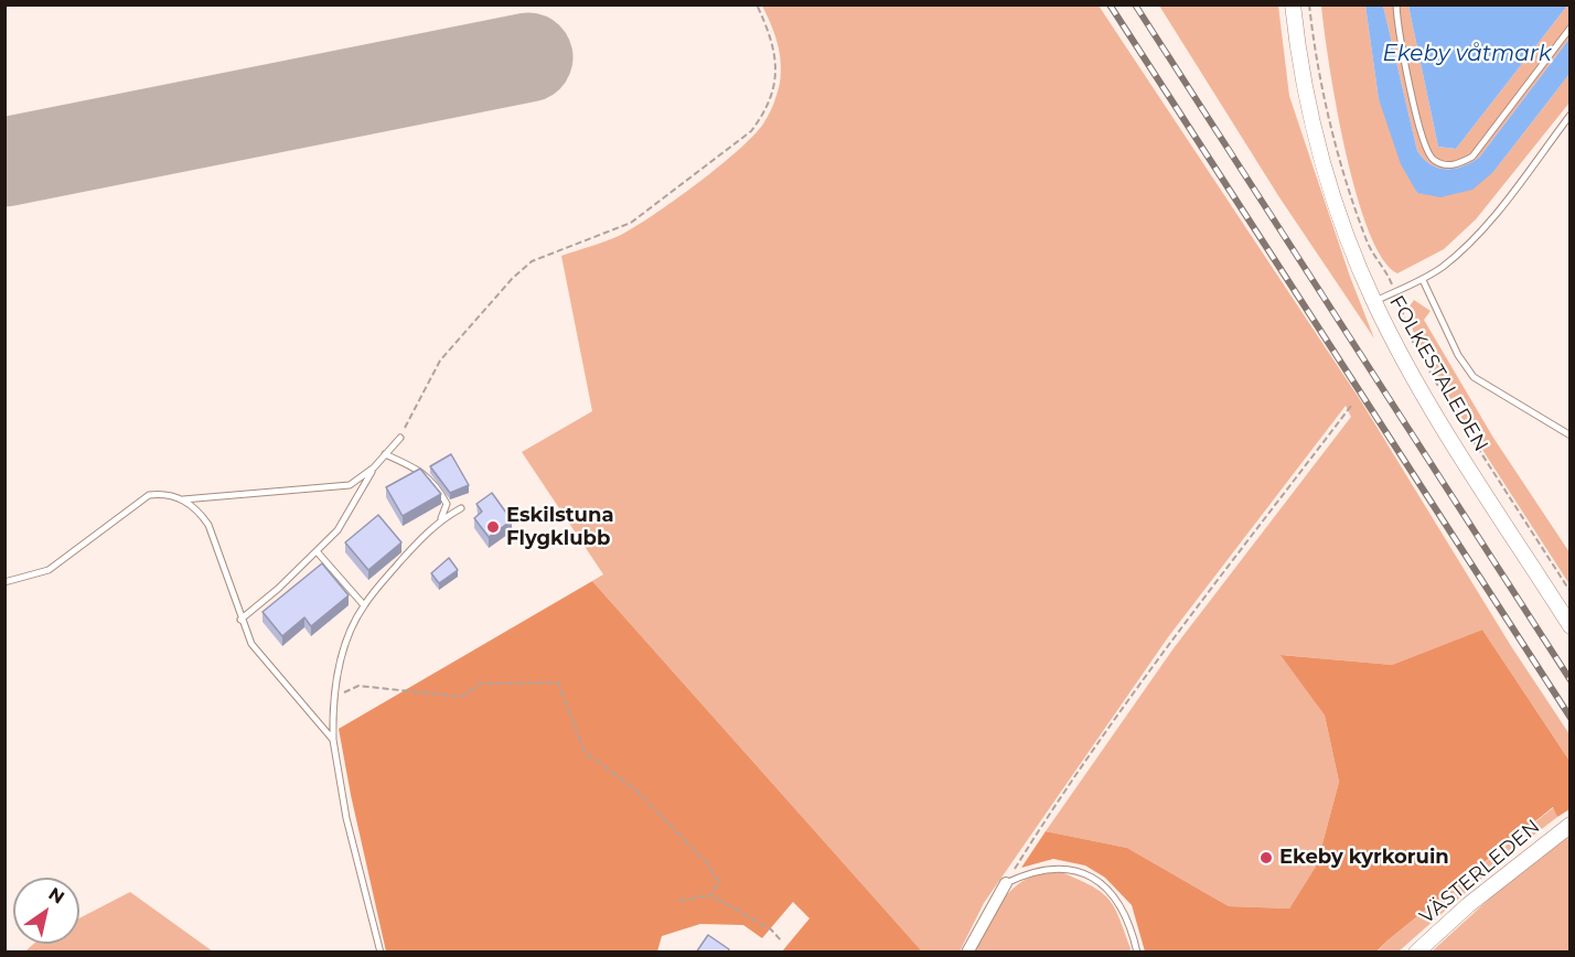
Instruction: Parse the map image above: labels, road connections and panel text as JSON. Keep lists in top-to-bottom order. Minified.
{"streets":{"main road":["FOLKESTALEDEN","VÄSTERLEDEN"]},"water":["Ekeby våtmark"],"places":["Eskilstuna Flygklubb","Ekeby kyrkoruin"],"north":"top right"}
